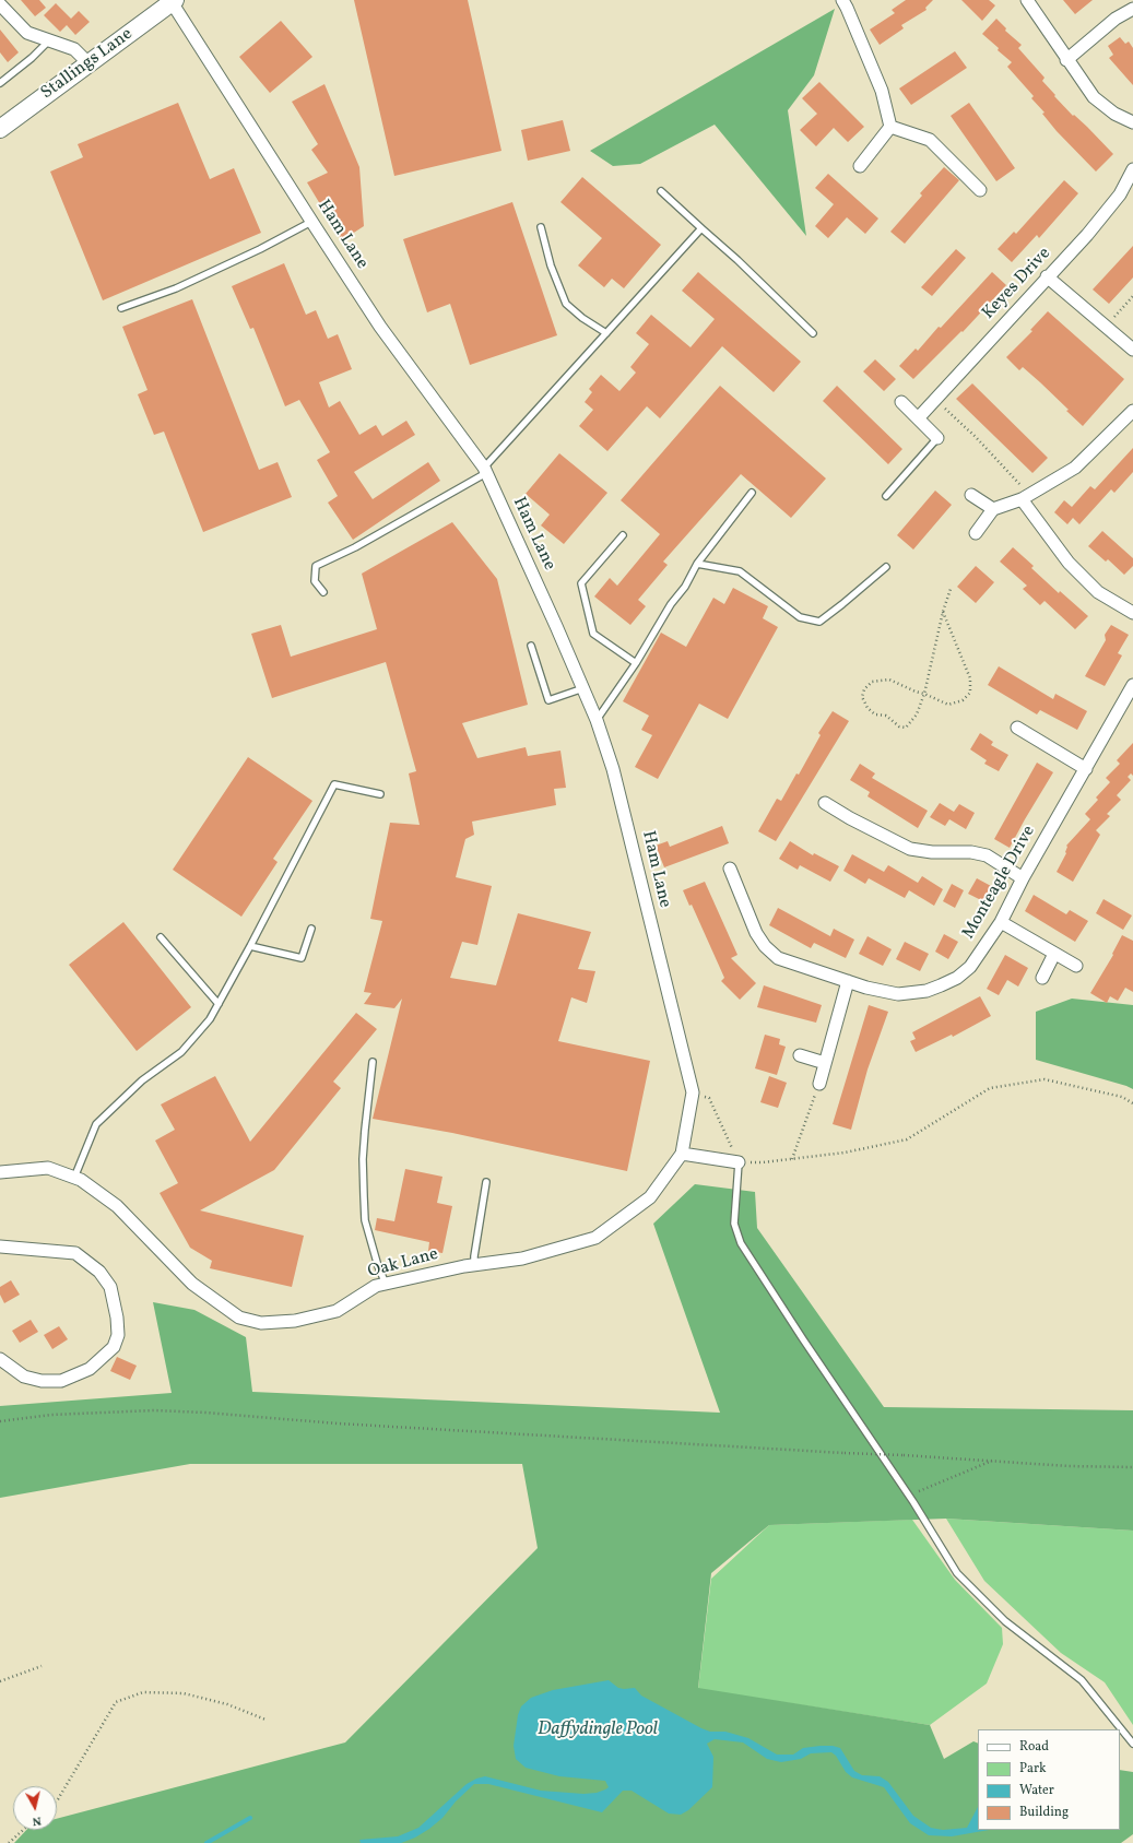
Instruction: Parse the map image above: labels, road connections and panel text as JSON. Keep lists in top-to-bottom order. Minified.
{"streets":{"main road":["Stallings Lane"],"street":["Ham Lane","Keyes Drive","Monteagle Drive","Oak Lane"]},"crossings":[["Stallings Lane","Ham Lane"],["Ham Lane","Oak Lane"]],"water":["Daffydingle Pool"],"legend":["Road","Park","Water","Building"],"north":"bottom"}
